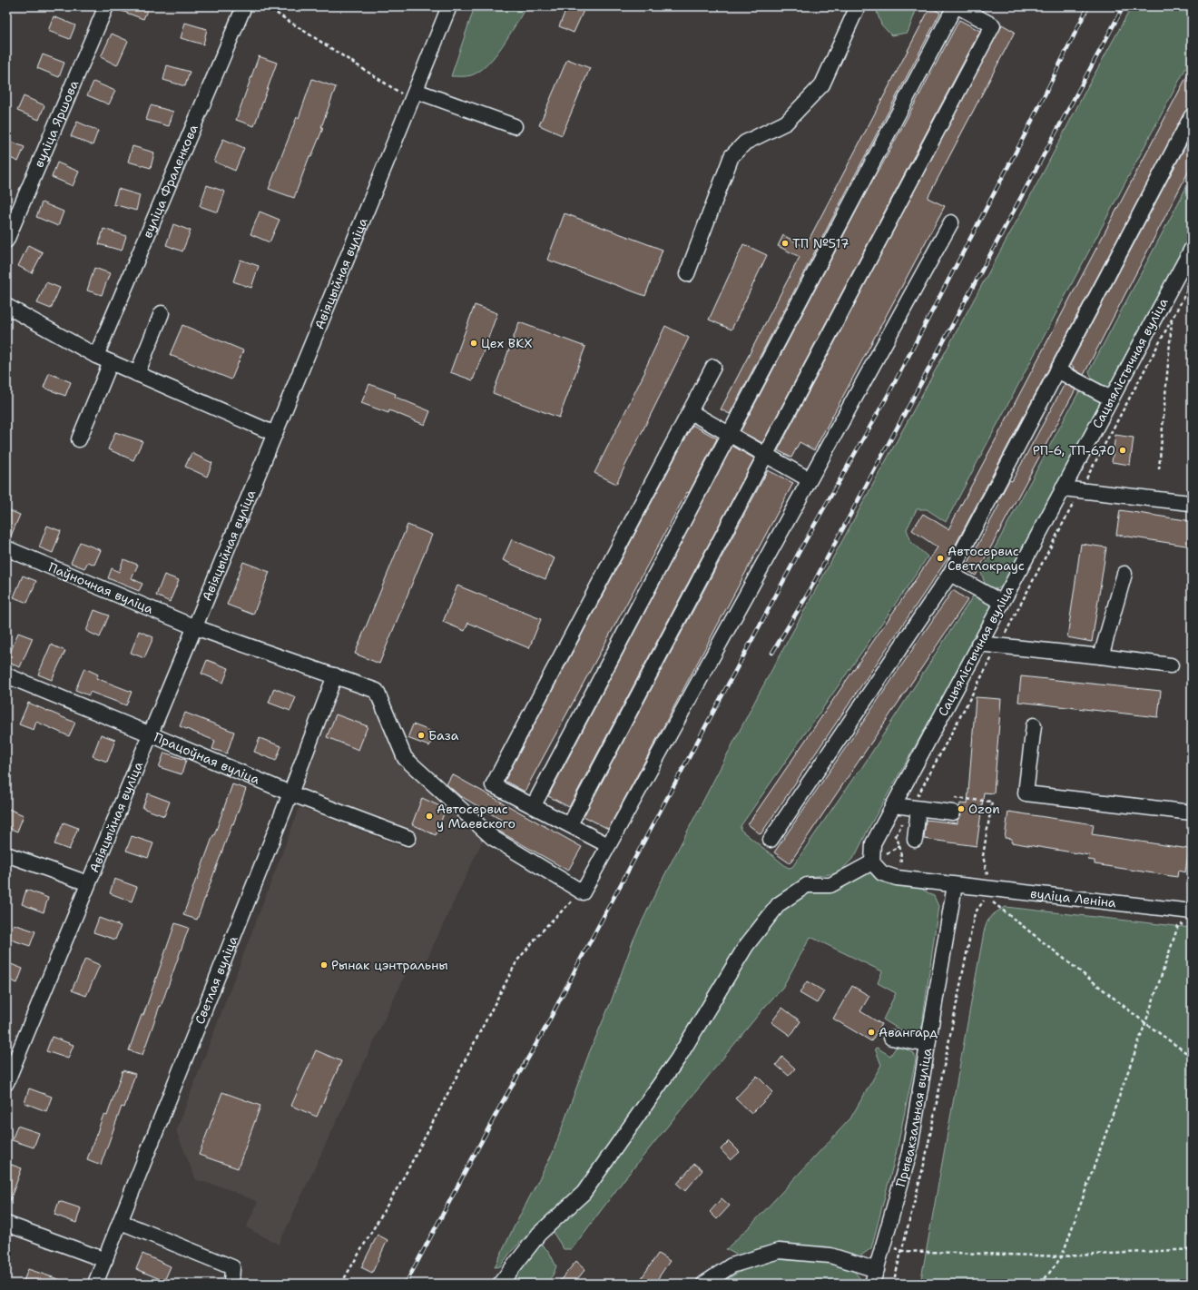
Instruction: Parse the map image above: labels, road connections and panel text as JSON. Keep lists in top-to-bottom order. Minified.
{"streets":{"street":["вуліца Яршова","вуліца Фраленкова","Авіяцыйная вуліца","Сацыялістычная вуліца","Паўночная вуліца","Працоўная вуліца","вуліца Леніна","Светлая вуліца","Прывакзальная вуліца"]},"crossings":[["Авіяцыйная вуліца","Паўночная вуліца"],["Авіяцыйная вуліца","Працоўная вуліца"],["Паўночная вуліца","Светлая вуліца"],["Працоўная вуліца","Светлая вуліца"],["вуліца Леніна","Прывакзальная вуліца"]],"places":["ТП №517","Цех ВКХ","РП-6, ТП-670","Автосервис Светлокраус","База","Ozon","Автосервис у Маевского","Рынак цэнтральны","Авангард"]}
